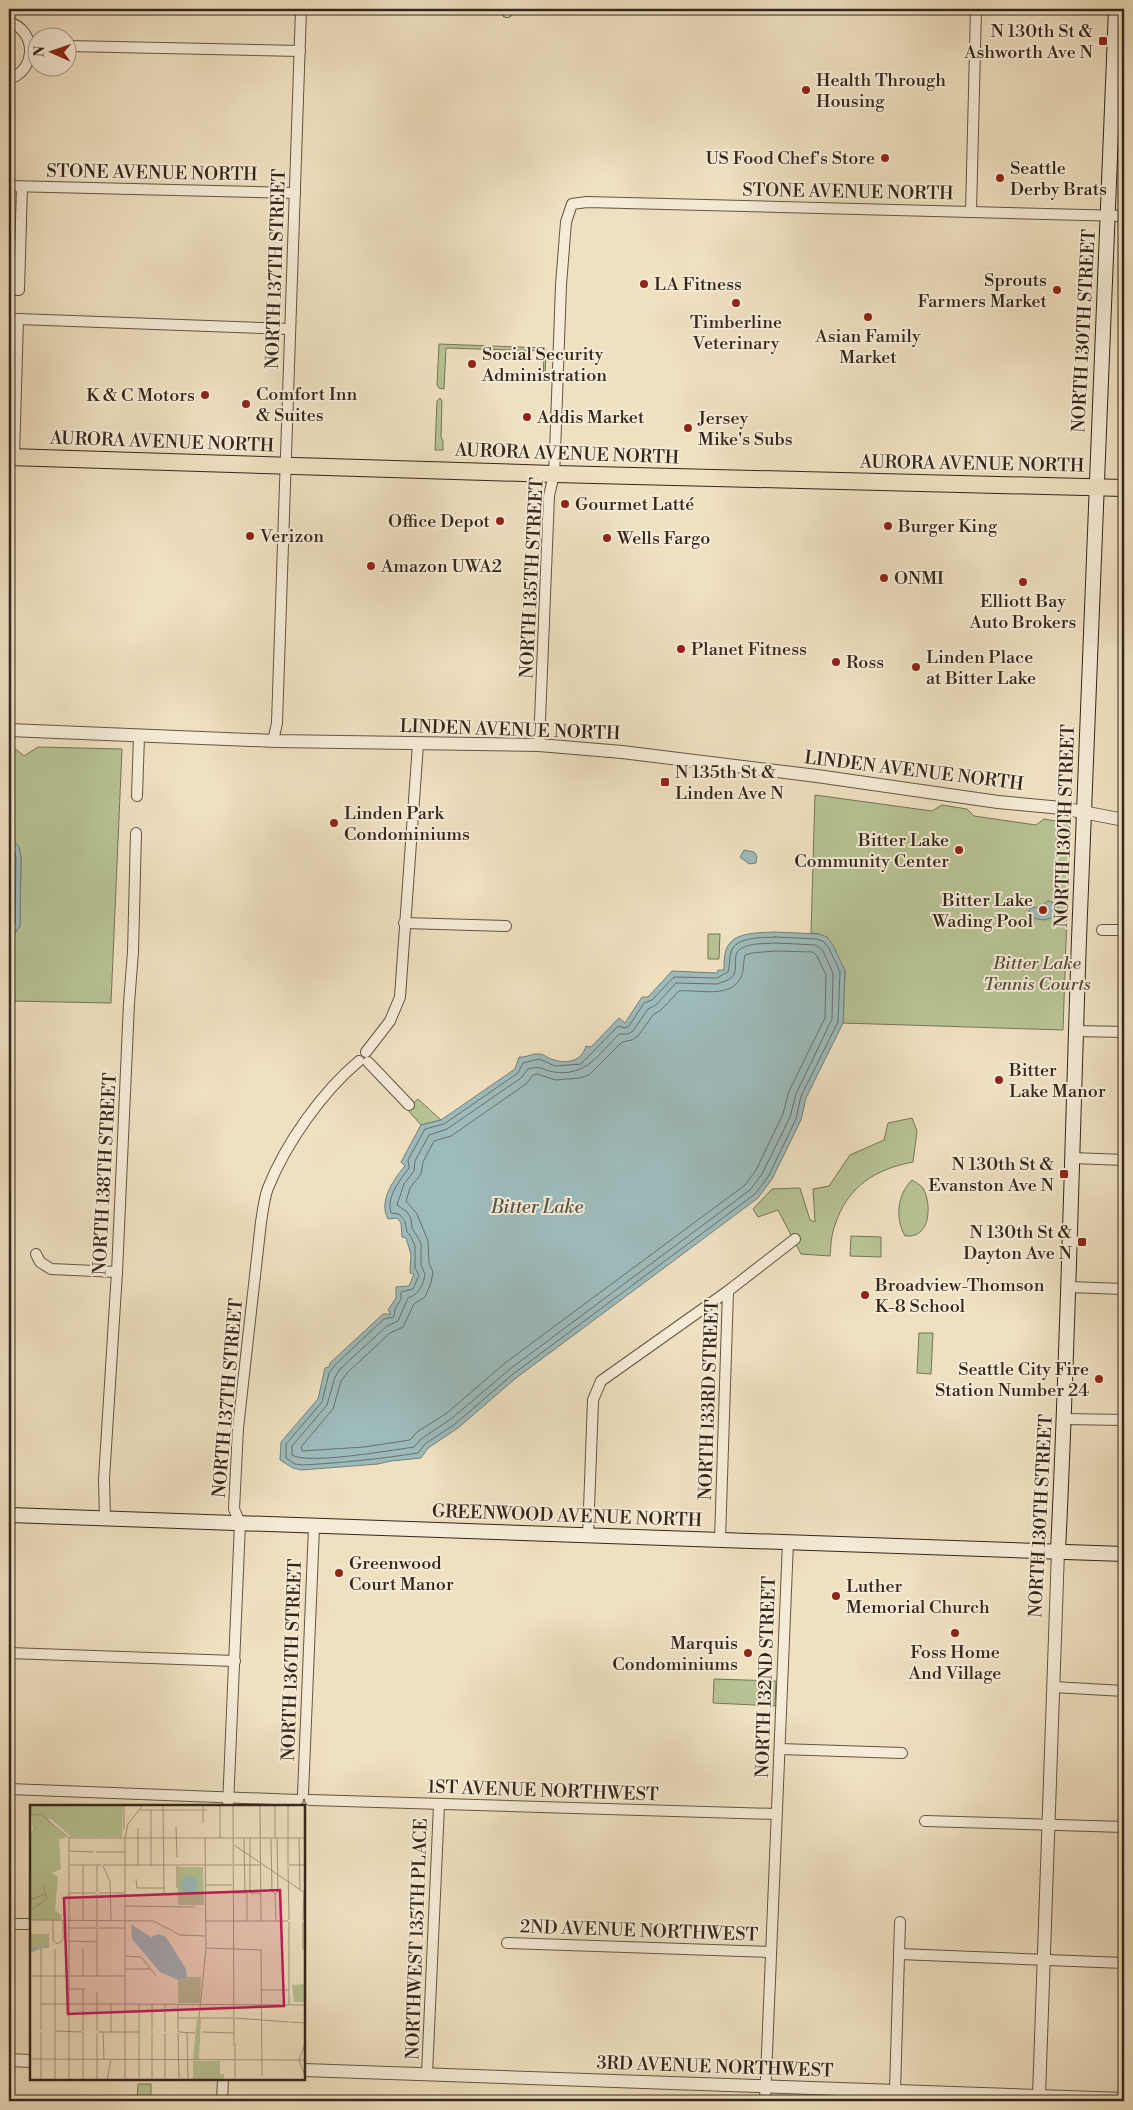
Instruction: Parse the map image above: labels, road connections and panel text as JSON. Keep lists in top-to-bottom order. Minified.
{"streets":{"highway":["AURORA AVENUE NORTH"],"main road":["NORTH 130TH STREET","GREENWOOD AVENUE NORTH"],"street":["STONE AVENUE NORTH","NORTH 137TH STREET","NORTH 135TH STREET","LINDEN AVENUE NORTH","NORTH 138TH STREET","NORTH 133RD STREET","NORTH 136TH STREET","NORTH 132ND STREET","1ST AVENUE NORTHWEST","2ND AVENUE NORTHWEST","NORTHWEST 135TH PLACE","3RD AVENUE NORTHWEST"]},"crossings":[["STONE AVENUE NORTH","NORTH 137TH STREET"],["STONE AVENUE NORTH","NORTH 130TH STREET"],["STONE AVENUE NORTH","NORTH 135TH STREET"],["NORTH 137TH STREET","AURORA AVENUE NORTH"],["NORTH 137TH STREET","LINDEN AVENUE NORTH"],["NORTH 137TH STREET","GREENWOOD AVENUE NORTH"],["NORTH 137TH STREET","1ST AVENUE NORTHWEST"],["NORTH 130TH STREET","AURORA AVENUE NORTH"],["NORTH 130TH STREET","LINDEN AVENUE NORTH"],["NORTH 130TH STREET","GREENWOOD AVENUE NORTH"],["NORTH 130TH STREET","3RD AVENUE NORTHWEST"],["AURORA AVENUE NORTH","NORTH 135TH STREET"],["NORTH 135TH STREET","LINDEN AVENUE NORTH"],["NORTH 138TH STREET","GREENWOOD AVENUE NORTH"],["NORTH 133RD STREET","GREENWOOD AVENUE NORTH"],["GREENWOOD AVENUE NORTH","NORTH 136TH STREET"],["GREENWOOD AVENUE NORTH","NORTH 132ND STREET"],["NORTH 136TH STREET","1ST AVENUE NORTHWEST"],["NORTH 132ND STREET","1ST AVENUE NORTHWEST"],["NORTH 132ND STREET","2ND AVENUE NORTHWEST"],["NORTH 132ND STREET","3RD AVENUE NORTHWEST"],["1ST AVENUE NORTHWEST","NORTHWEST 135TH PLACE"],["NORTHWEST 135TH PLACE","3RD AVENUE NORTHWEST"]],"water":["Bitter Lake"],"parks":["Bitter Lake Tennis Courts"],"places":{"transit":["N 130th St & Ashworth Ave N","N 135th St & Linden Ave N","N 130th St & Evanston Ave N","N 130th St & Dayton Ave N"],"other":["Health Through Housing","US Food Chef's Store","Seattle Derby Brats","LA Fitness","Sprouts Farmers Market","Timberline Veterinary","Asian Family Market","Social Security Administration","K & C Motors","Comfort Inn & Suites","Addis Market","Jersey Mike's Subs","Gourmet Latté","Office Depot","Burger King","Verizon","Wells Fargo","Amazon UWA2","ONMI","Elliott Bay Auto Brokers","Planet Fitness","Ross","Linden Place at Bitter Lake","Linden Park Condominiums","Bitter Lake Community Center","Bitter Lake Wading Pool","Bitter Lake Manor","Broadview-Thomson K-8 School","Seattle City Fire Station Number 24","Greenwood Court Manor","Luther Memorial Church","Foss Home And Village","Marquis Condominiums"]},"north":"left"}
